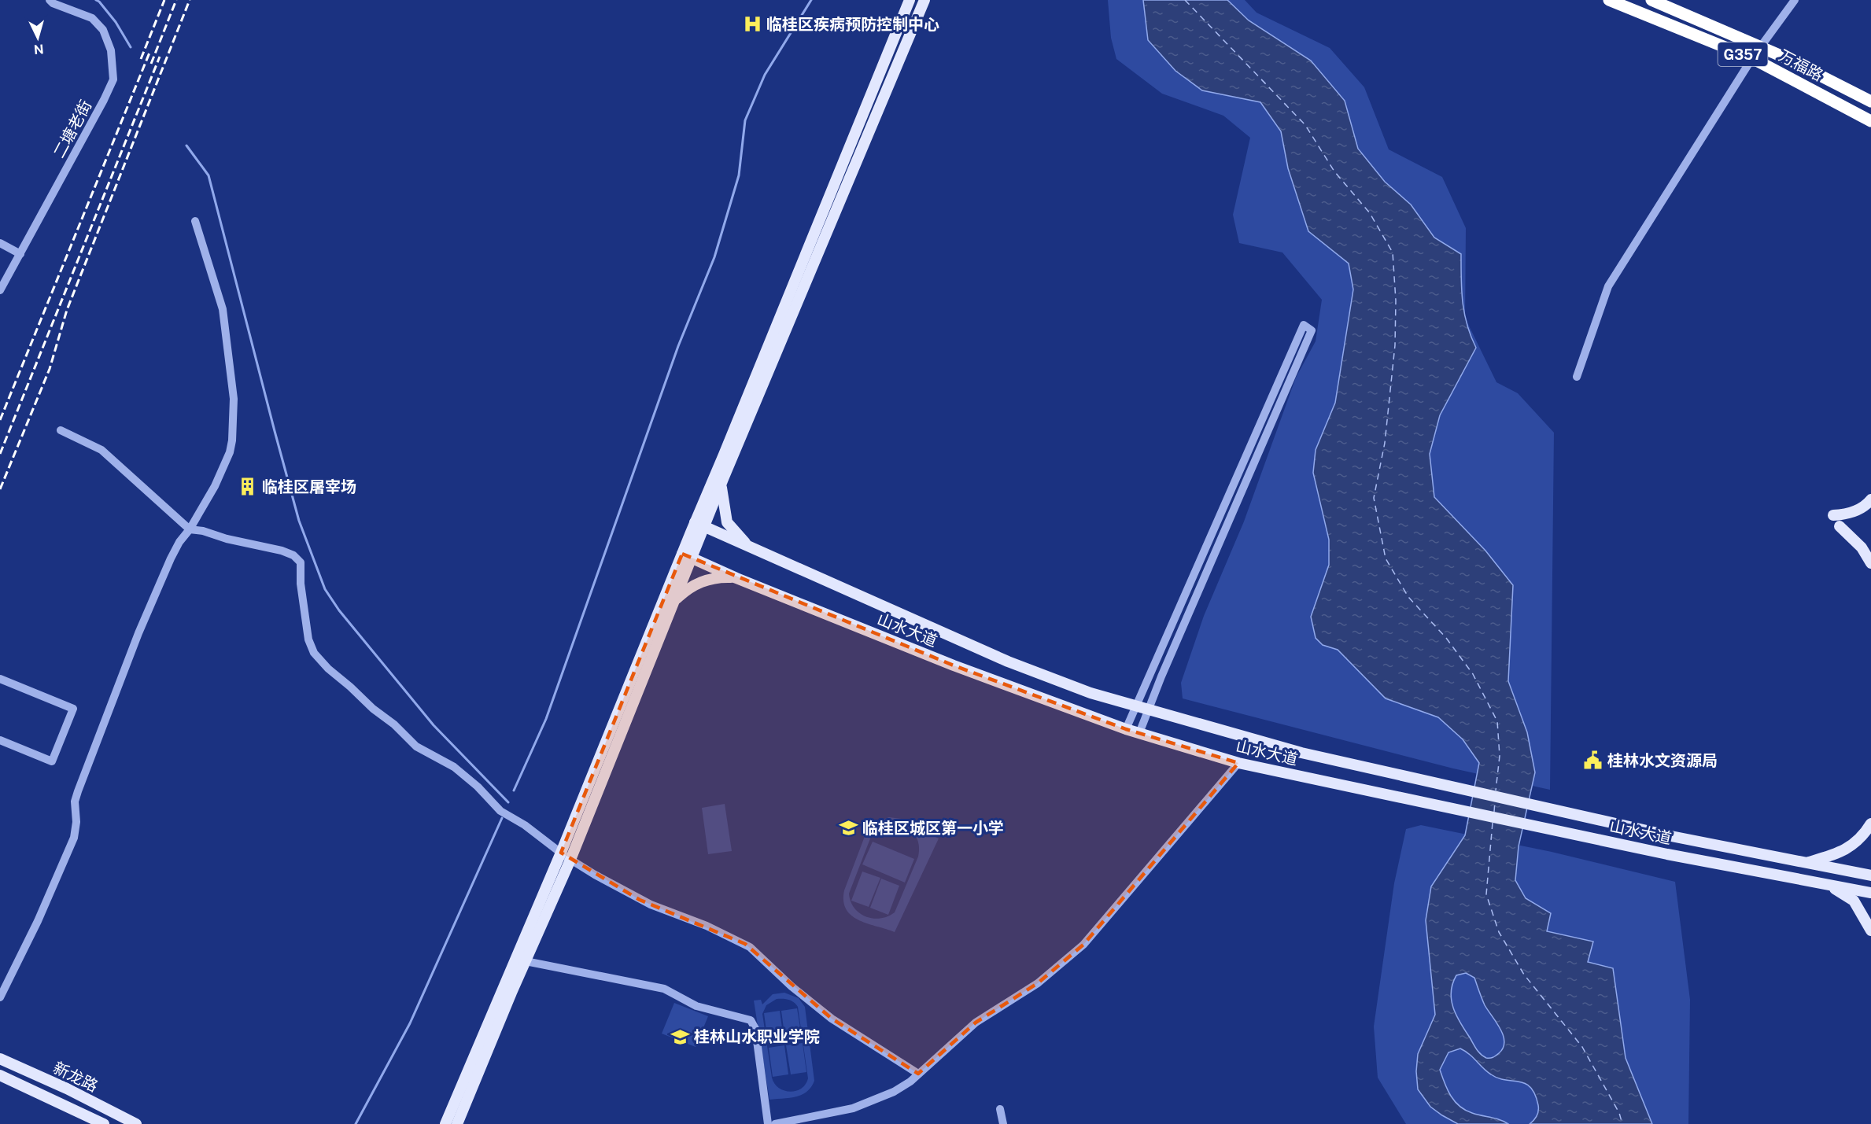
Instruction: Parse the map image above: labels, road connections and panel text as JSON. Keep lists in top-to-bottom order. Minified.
{"streets":{"highway":["G357","万福路"],"main road":["山水大道","新龙路"],"street":["二塘老街"]},"places":{"hospital":["临桂区疾病预防控制中心"],"building":["临桂区屠宰场"],"public building":["桂林水文资源局"],"school or university":["临桂区城区第一小学","桂林山水职业学院"]},"north":"bottom"}
